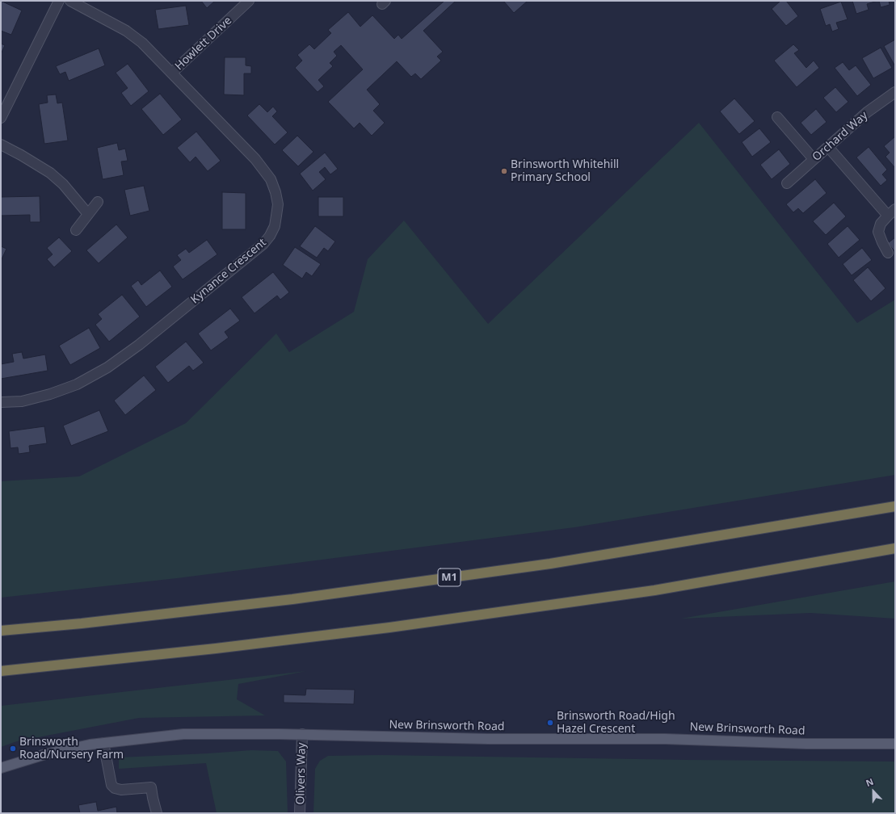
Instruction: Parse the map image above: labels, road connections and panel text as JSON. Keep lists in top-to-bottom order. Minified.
{"streets":{"highway":["M1"],"main road":["New Brinsworth Road"],"street":["Howlett Drive","Orchard Way","Kynance Crescent","Olivers Way"]},"crossings":[["Howlett Drive","Kynance Crescent"],["New Brinsworth Road","Olivers Way"]],"places":["Brinsworth Whitehill Primary School","Brinsworth Road/High Hazel Crescent","Brinsworth Road/Nursery Farm"],"north":"top"}
